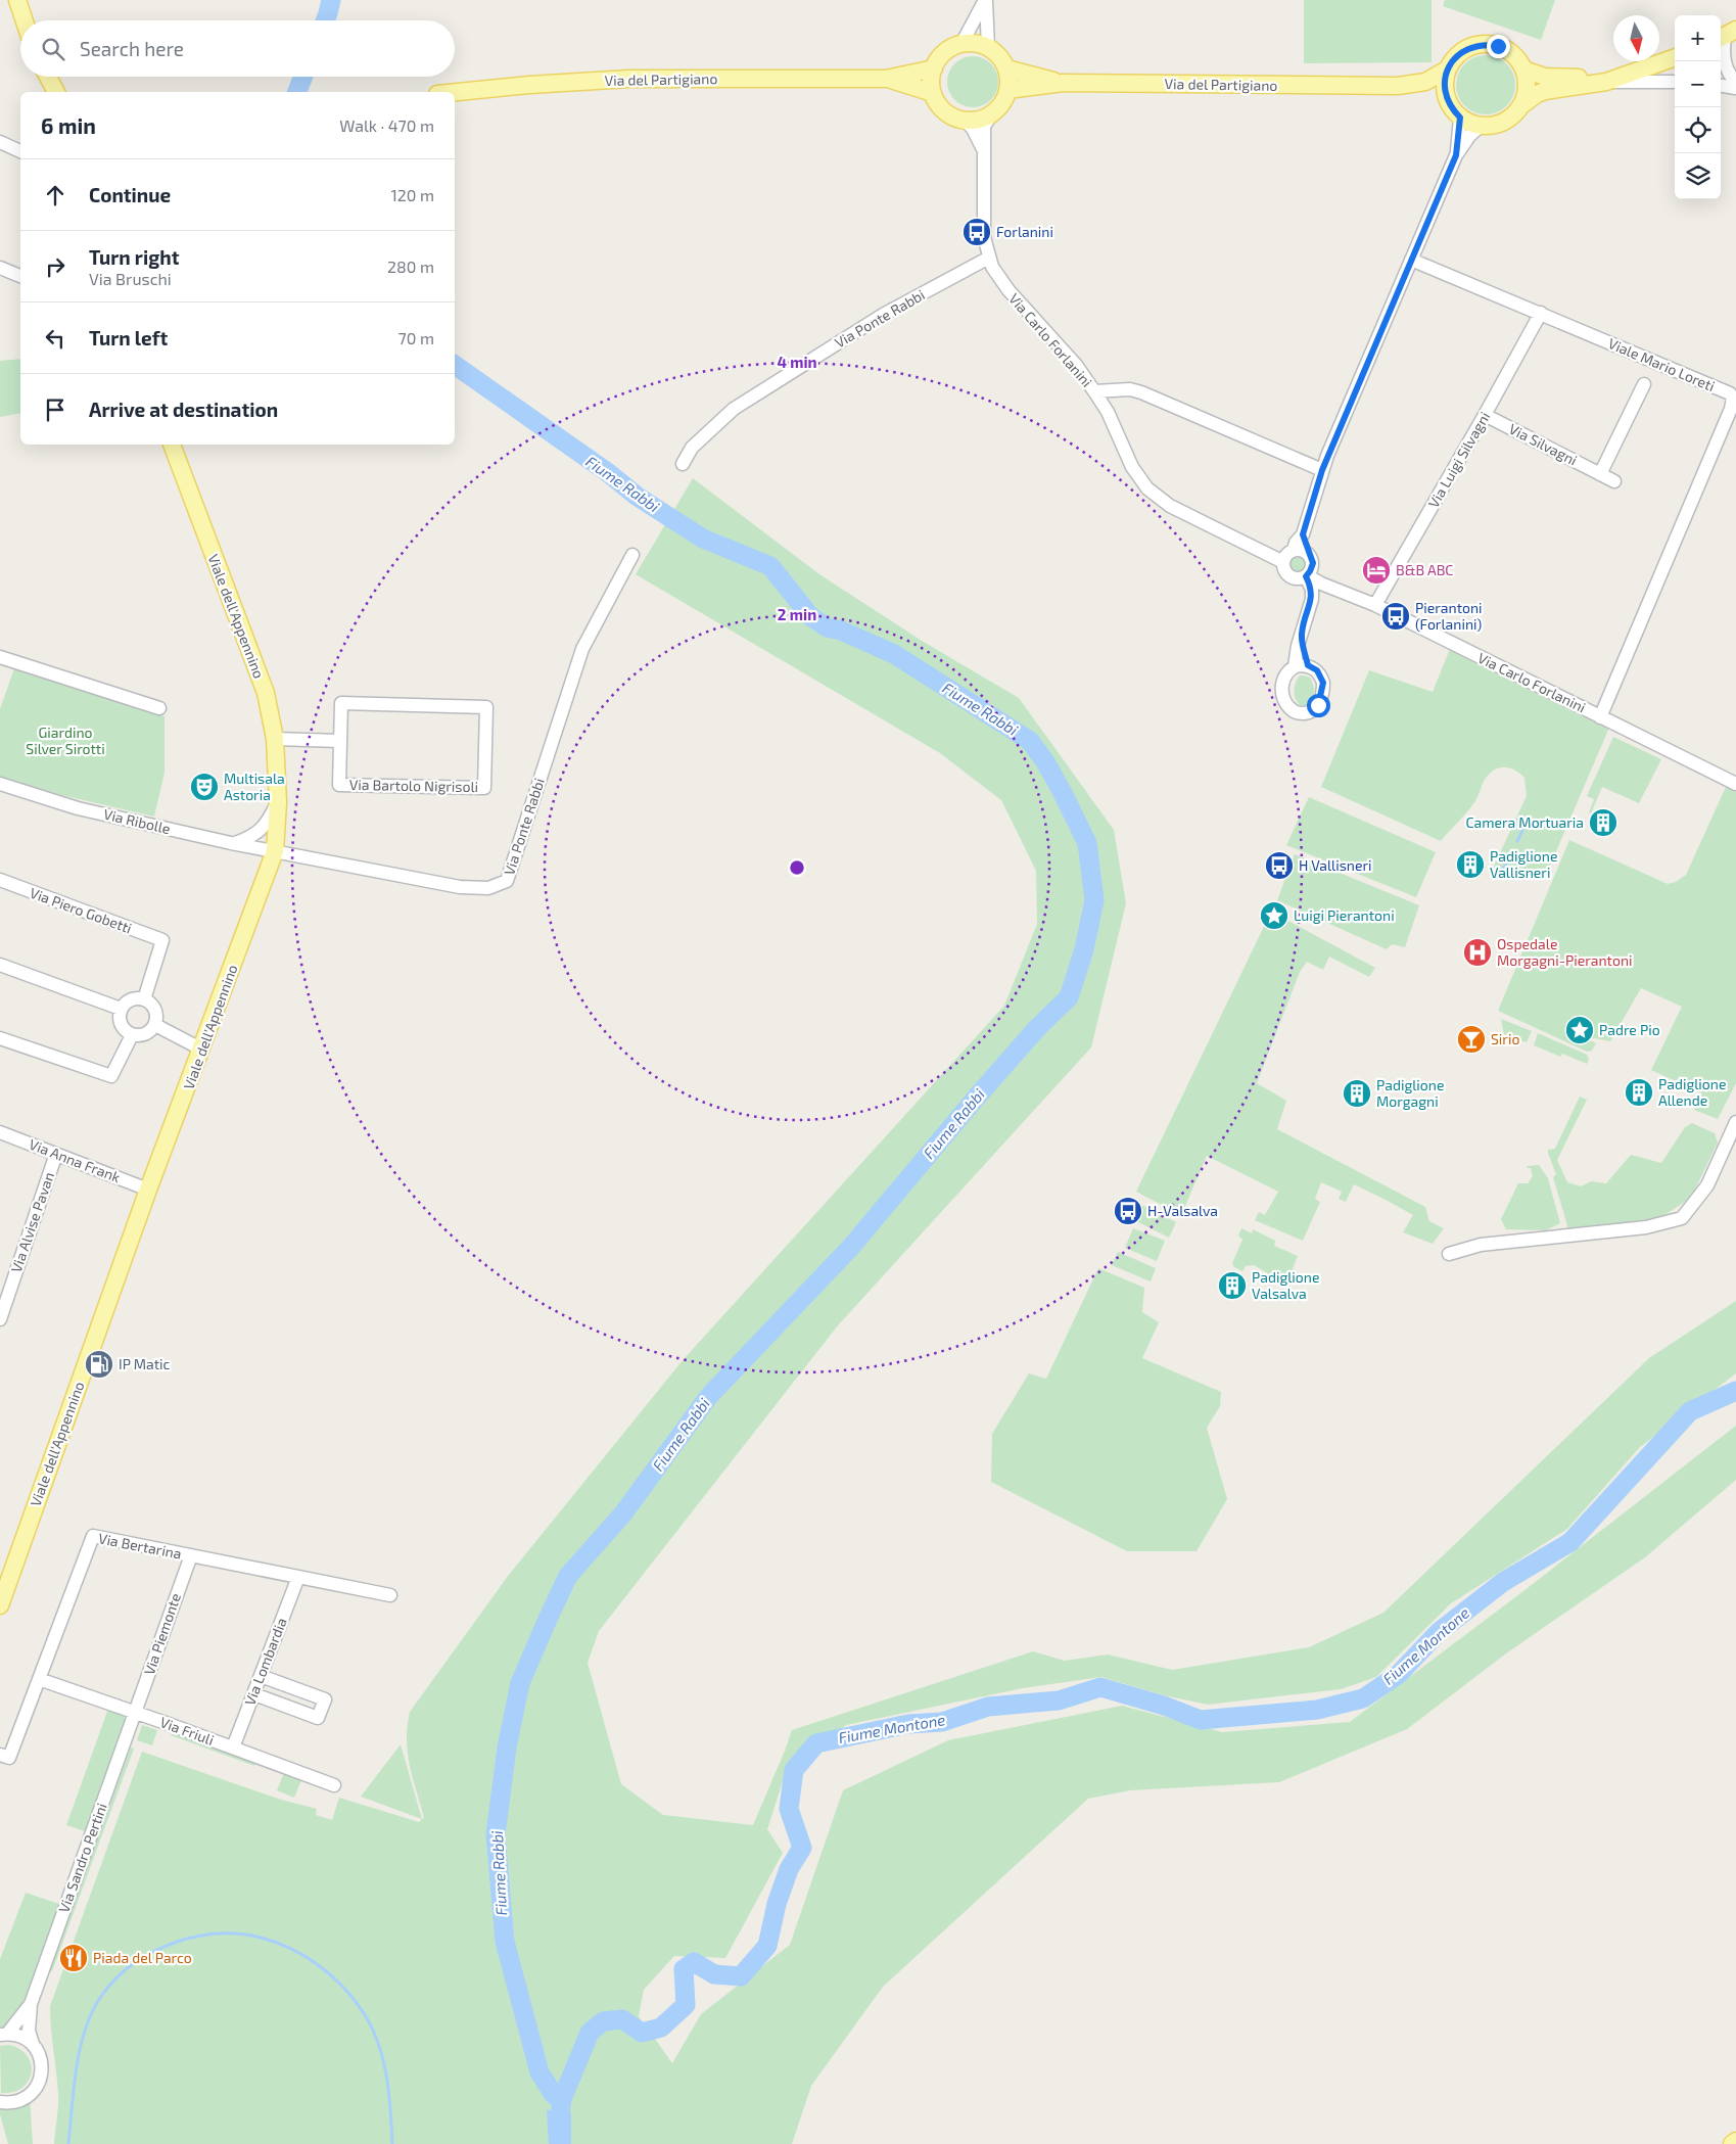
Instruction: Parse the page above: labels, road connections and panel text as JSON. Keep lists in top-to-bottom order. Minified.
{"streets":{"main road":["Via del Partigiano","Viale dell'Appennino"],"street":["Via Ponte Rabbi","Via Carlo Forlanini","Viale Mario Loreti","Via Silvagni","Via Luigi Silvagni","Via Bartolo Nigrisoli","Via Ribolle","Via Piero Gobetti","Via Anna Frank","Via Alvise Pavan","Via Bertarina","Via Piemonte","Via Lombardia","Via Friuli","Via Sandro Pertini"]},"crossings":[["Via del Partigiano","Via Carlo Forlanini"],["Via Ponte Rabbi","Via Carlo Forlanini"],["Via Ponte Rabbi","Viale dell'Appennino"],["Via Ponte Rabbi","Via Ribolle"],["Via Carlo Forlanini","Viale Mario Loreti"],["Via Carlo Forlanini","Via Luigi Silvagni"],["Viale Mario Loreti","Via Luigi Silvagni"],["Via Silvagni","Via Luigi Silvagni"],["Viale dell'Appennino","Via Ribolle"],["Viale dell'Appennino","Via Anna Frank"],["Via Anna Frank","Via Alvise Pavan"],["Via Bertarina","Via Piemonte"],["Via Bertarina","Via Lombardia"],["Via Bertarina","Via Friuli"],["Via Piemonte","Via Friuli"],["Via Piemonte","Via Sandro Pertini"],["Via Lombardia","Via Friuli"],["Via Friuli","Via Sandro Pertini"]],"water":["Fiume Rabbi","Fiume Montone"],"parks":["Giardino Silver Sirotti"],"places":{"bus stop":["Forlanini","Pierantoni (Forlanini)","H Vallisneri","H-Valsalva"],"hotel":["B&B ABC"],"theatre":["Multisala Astoria"],"building":["Camera Mortuaria","Padiglione Vallisneri","Padiglione Allende","Padiglione Morgagni","Padiglione Valsalva"],"place":["Luigi Pierantoni","Padre Pio"],"hospital":["Ospedale Morgagni-Pierantoni"],"bar":["Sirio"],"fuel station":["IP Matic"],"restaurant":["Piada del Parco"]},"north":"bottom","page":{"map_buttons":["+","−"],"search":"Search here","heading":["6 min","Walk · 470 m"],"list":[["Continue","120 m"],["Turn right","Via Bruschi","280 m"],["Turn left","70 m"],"Arrive at destination"]},"rings":["4 min","2 min"]}
